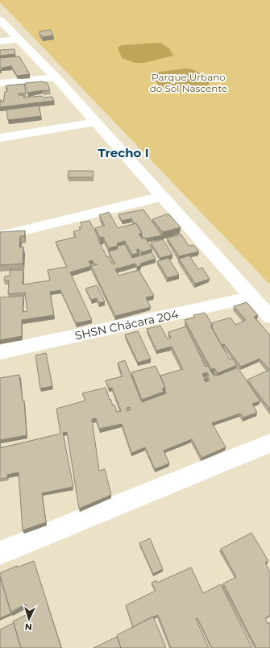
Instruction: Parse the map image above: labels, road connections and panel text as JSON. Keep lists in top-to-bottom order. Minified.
{"streets":{"street":["SHSN Chácara 204"]},"districts":["Trecho I"],"parks":["Parque Urbano do Sol Nascente"],"north":"bottom"}
